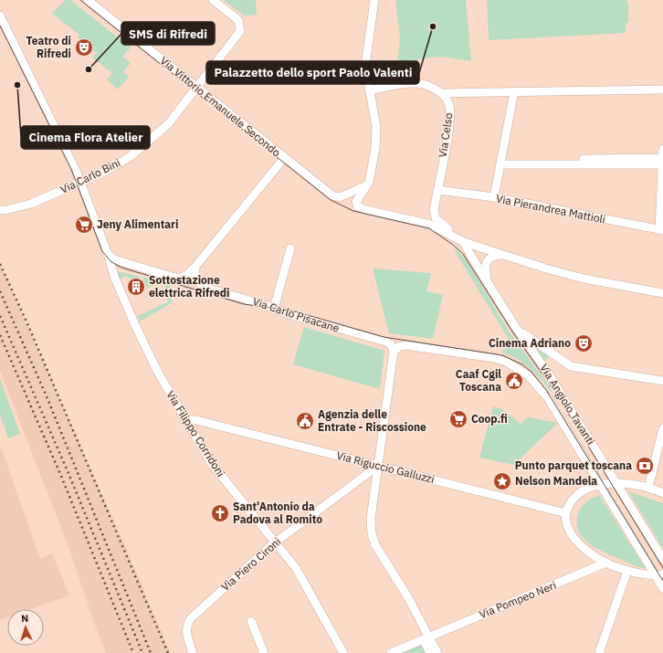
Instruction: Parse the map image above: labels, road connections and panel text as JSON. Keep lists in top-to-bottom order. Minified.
{"streets":{"street":["Via Vittorio Emanuele Secondo","Via Celso","Via Carlo Bini","Via Pierandrea Mattioli","Via Carlo Pisacane","Via Angiolo Tavanti","Via Filippo Corridoni","Via Riguccio Galluzzi","Via Piero Cironi","Via Pompeo Neri"]},"crossings":[["Via Vittorio Emanuele Secondo","Via Carlo Bini"],["Via Celso","Via Pierandrea Mattioli"],["Via Carlo Bini","Via Filippo Corridoni"],["Via Carlo Pisacane","Via Angiolo Tavanti"],["Via Filippo Corridoni","Via Riguccio Galluzzi"],["Via Filippo Corridoni","Via Piero Cironi"],["Via Riguccio Galluzzi","Via Piero Cironi"]],"places":{"other":["Palazzetto dello sport Paolo Valenti","SMS di Rifredi","Cinema Flora Atelier"],"theatre":["Teatro di Rifredi","Cinema Adriano"],"supermarket":["Jeny Alimentari","Coop.fi"],"building":["Sottostazione elettrica Rifredi"],"public building":["Caaf Cgil Toscana","Agenzia delle Entrate - Riscossione"],"bank":["Punto parquet toscana"],"place":["Nelson Mandela"],"church":["Sant'Antonio da Padova al Romito"]},"north":"top"}
